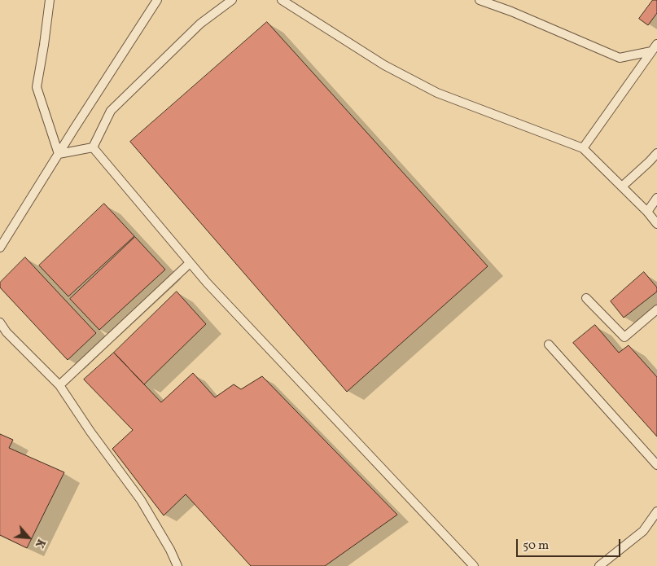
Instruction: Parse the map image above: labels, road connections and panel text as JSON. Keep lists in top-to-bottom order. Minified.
{"scale_bar":"50 m","north":"bottom right"}
